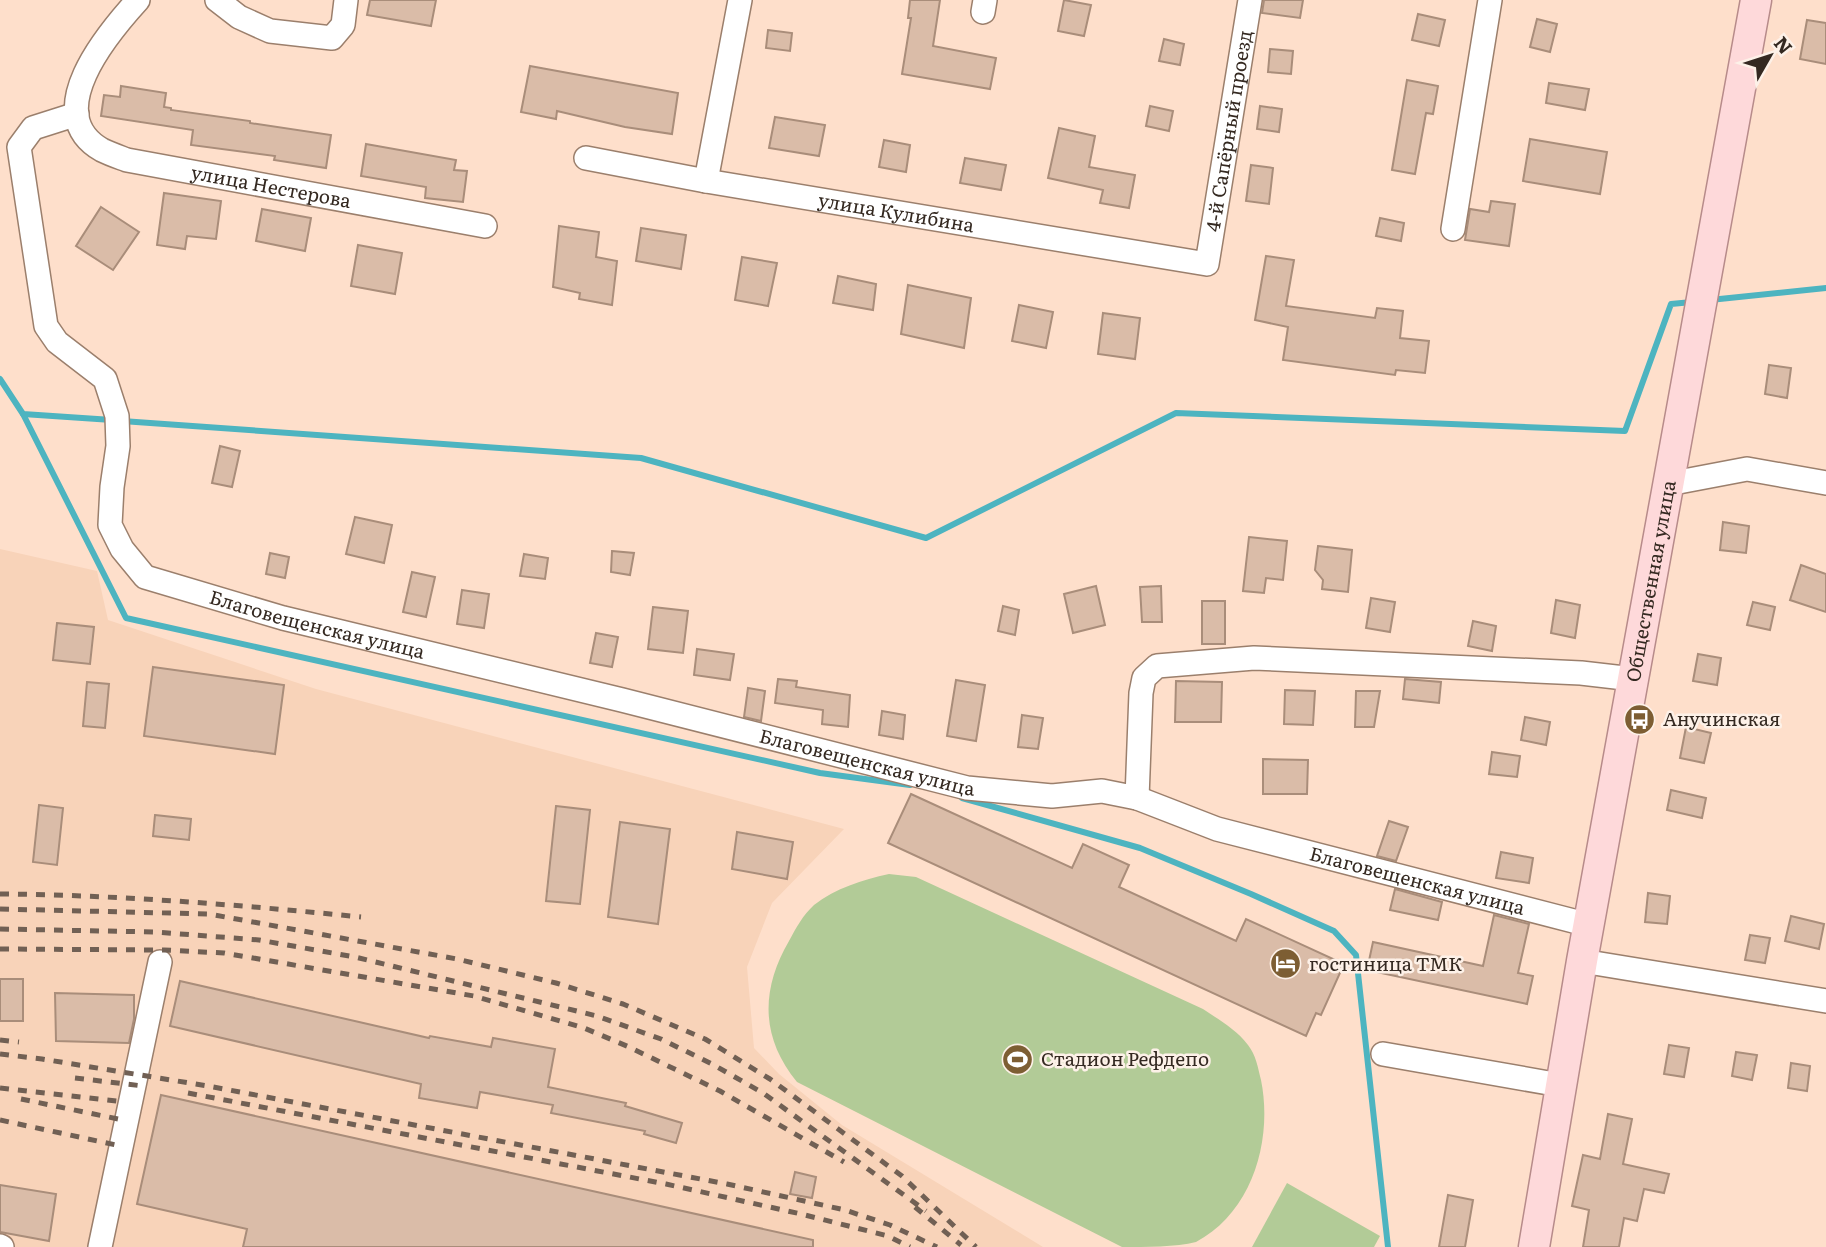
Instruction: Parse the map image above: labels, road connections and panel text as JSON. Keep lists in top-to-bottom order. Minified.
{"streets":{"main road":["Общественная улица"],"street":["4-й Сапёрный проезд","улица Нестерова","улица Кулибина","Благовещенская улица"]},"crossings":[["4-й Сапёрный проезд","улица Кулибина"],["улица Нестерова","Благовещенская улица"],["Общественная улица","Благовещенская улица"]],"places":{"bus stop":["Анучинская"],"hotel":["гостиница ТМК"],"sports":["Стадион Рефдепо"]},"north":"top right"}
